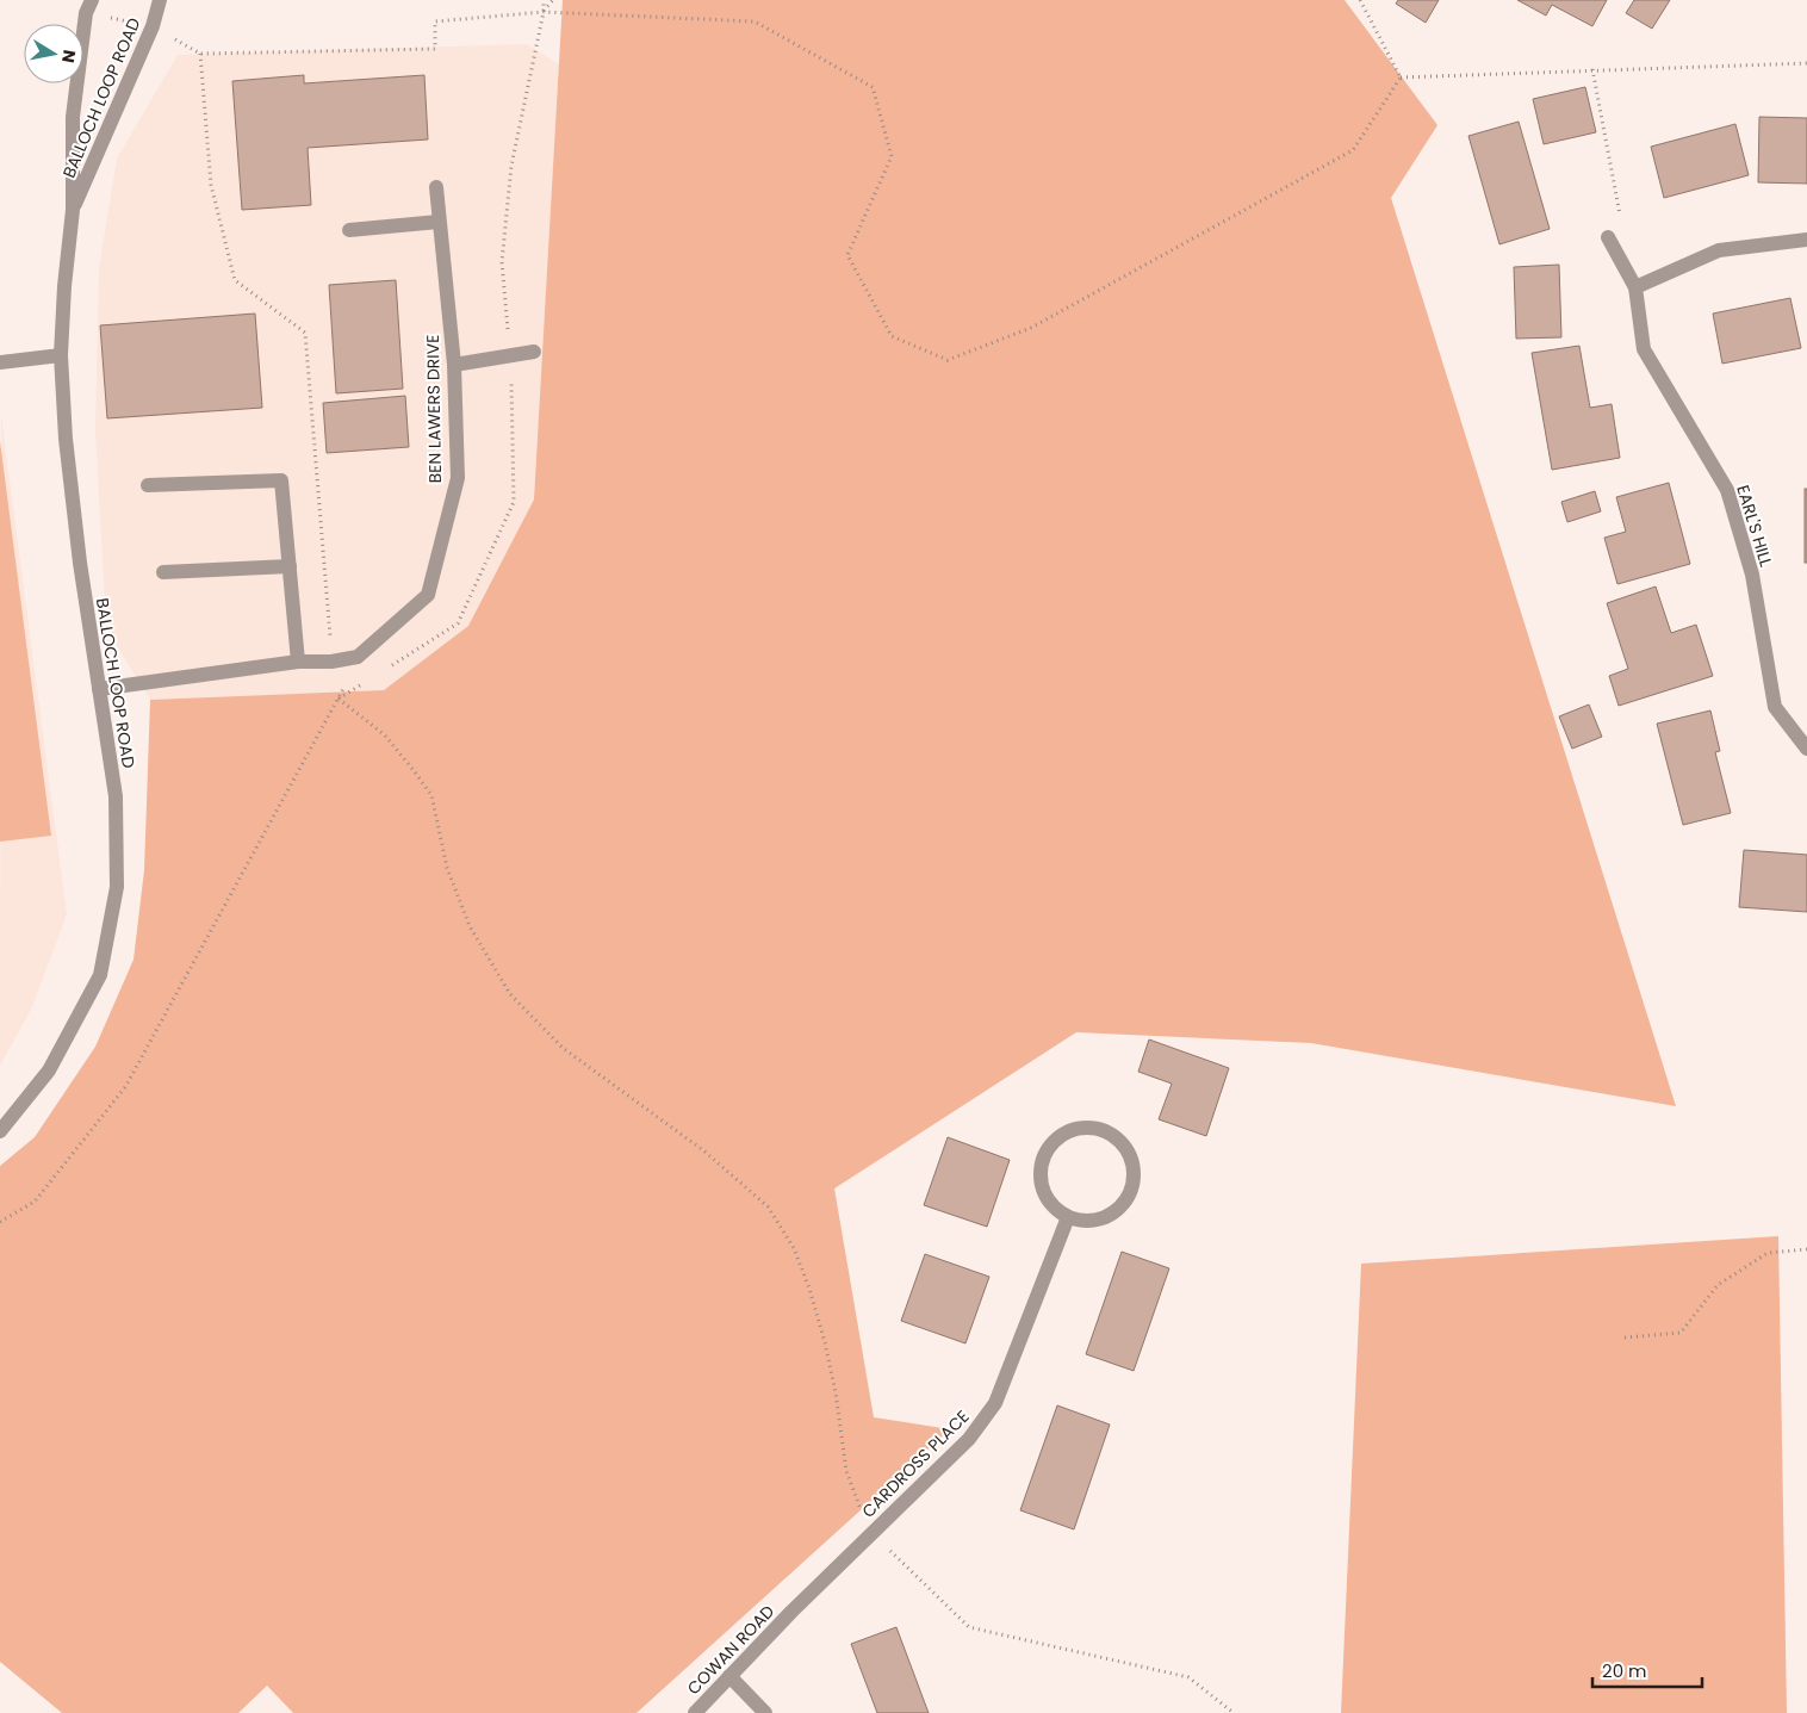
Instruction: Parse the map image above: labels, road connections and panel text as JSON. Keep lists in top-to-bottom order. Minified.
{"streets":{"street":["BALLOCH LOOP ROAD","BEN LAWERS DRIVE","EARL'S HILL","CARDROSS PLACE","COWAN ROAD"]},"crossings":[["BALLOCH LOOP ROAD","BEN LAWERS DRIVE"],["CARDROSS PLACE","COWAN ROAD"]],"scale_bar":"20 m","north":"right"}
